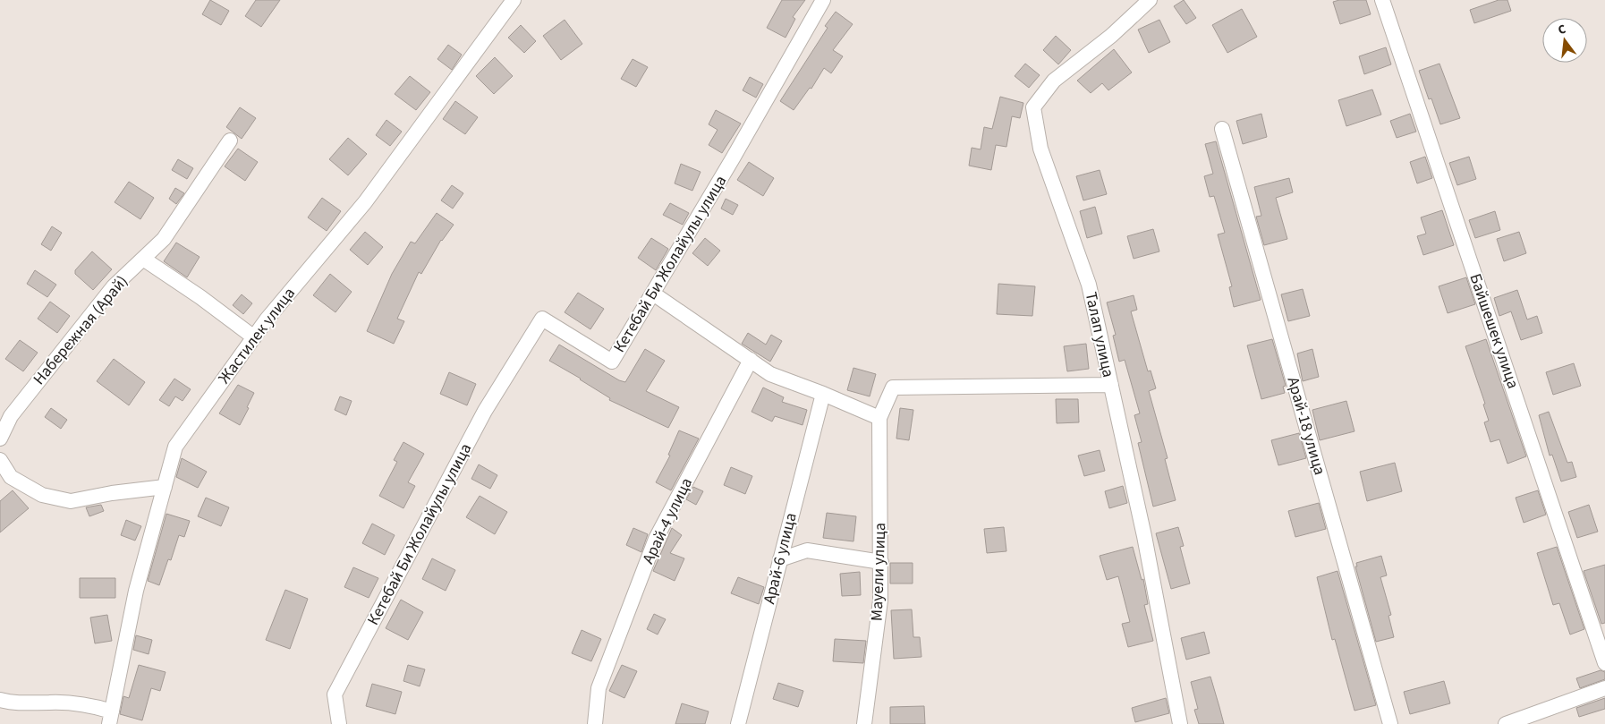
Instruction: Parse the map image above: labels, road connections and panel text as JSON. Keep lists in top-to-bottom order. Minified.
{"streets":{"street":["Кетебай Би Жолайулы улица","Набережная (Арай)","Байшешек улица","Талап улица","Жастилек улица","Арай-18 улица","Арай-4 улица","Арай-6 улица","Мауели улица"]},"north":"top"}
